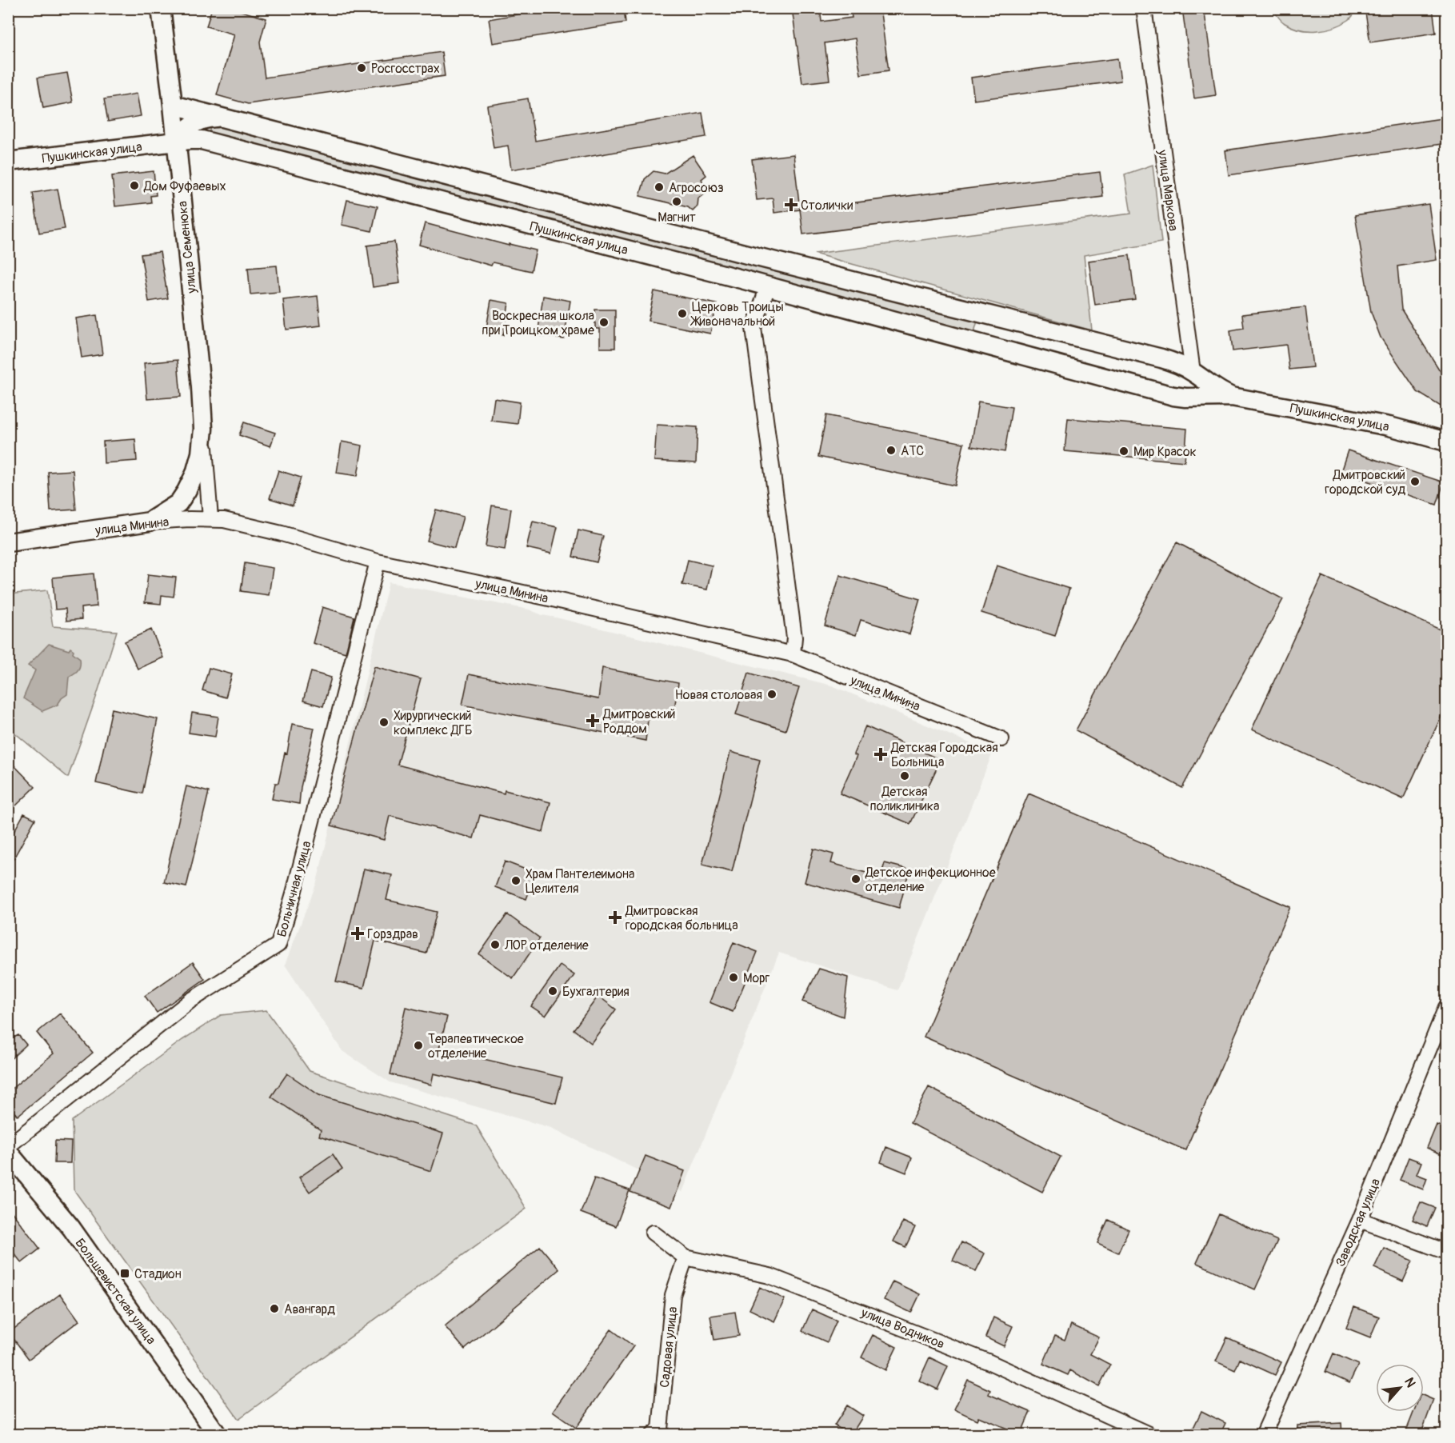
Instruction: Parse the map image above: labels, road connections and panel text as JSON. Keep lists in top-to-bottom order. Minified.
{"streets":{"main road":["Пушкинская улица","улица Семенюка","улица Минина","Большевистская улица"],"street":["улица Маркова","Больничная улица","Заводская улица","улица Водников","Садовая улица"]},"crossings":[["Пушкинская улица","улица Маркова"],["Пушкинская улица","улица Семенюка"],["улица Семенюка","улица Минина"],["улица Минина","Больничная улица"],["улица Водников","Садовая улица"]],"places":{"other":["Росгосстрах","Дом Фуфаевых","Агросоюз","Магнит","Церковь Троицы Живоначальной","Воскресная школа при Троицком храме","АТС","Мир Красок","Дмитровский городской суд","Новая столовая","Хирургический комплекс ДГБ","Детская поликлиника","Детское инфекционное отделение","Храм Пантелеимона Целителя","ЛОР отделение","Морг","Бухгалтерия","Терапевтическое отделение","Авангард"],"health":["Столички","Дмитровский Роддом","Детская Городская Больница","Дмитровская городская больница","Горздрав"],"transit":["Стадион"]},"north":"top right"}
